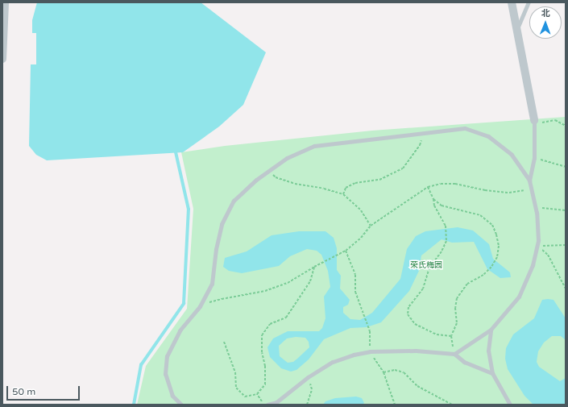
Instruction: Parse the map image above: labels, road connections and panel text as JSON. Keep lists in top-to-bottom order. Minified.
{"parks":["荣氏梅园"],"scale_bar":"50 m","north":"top"}
